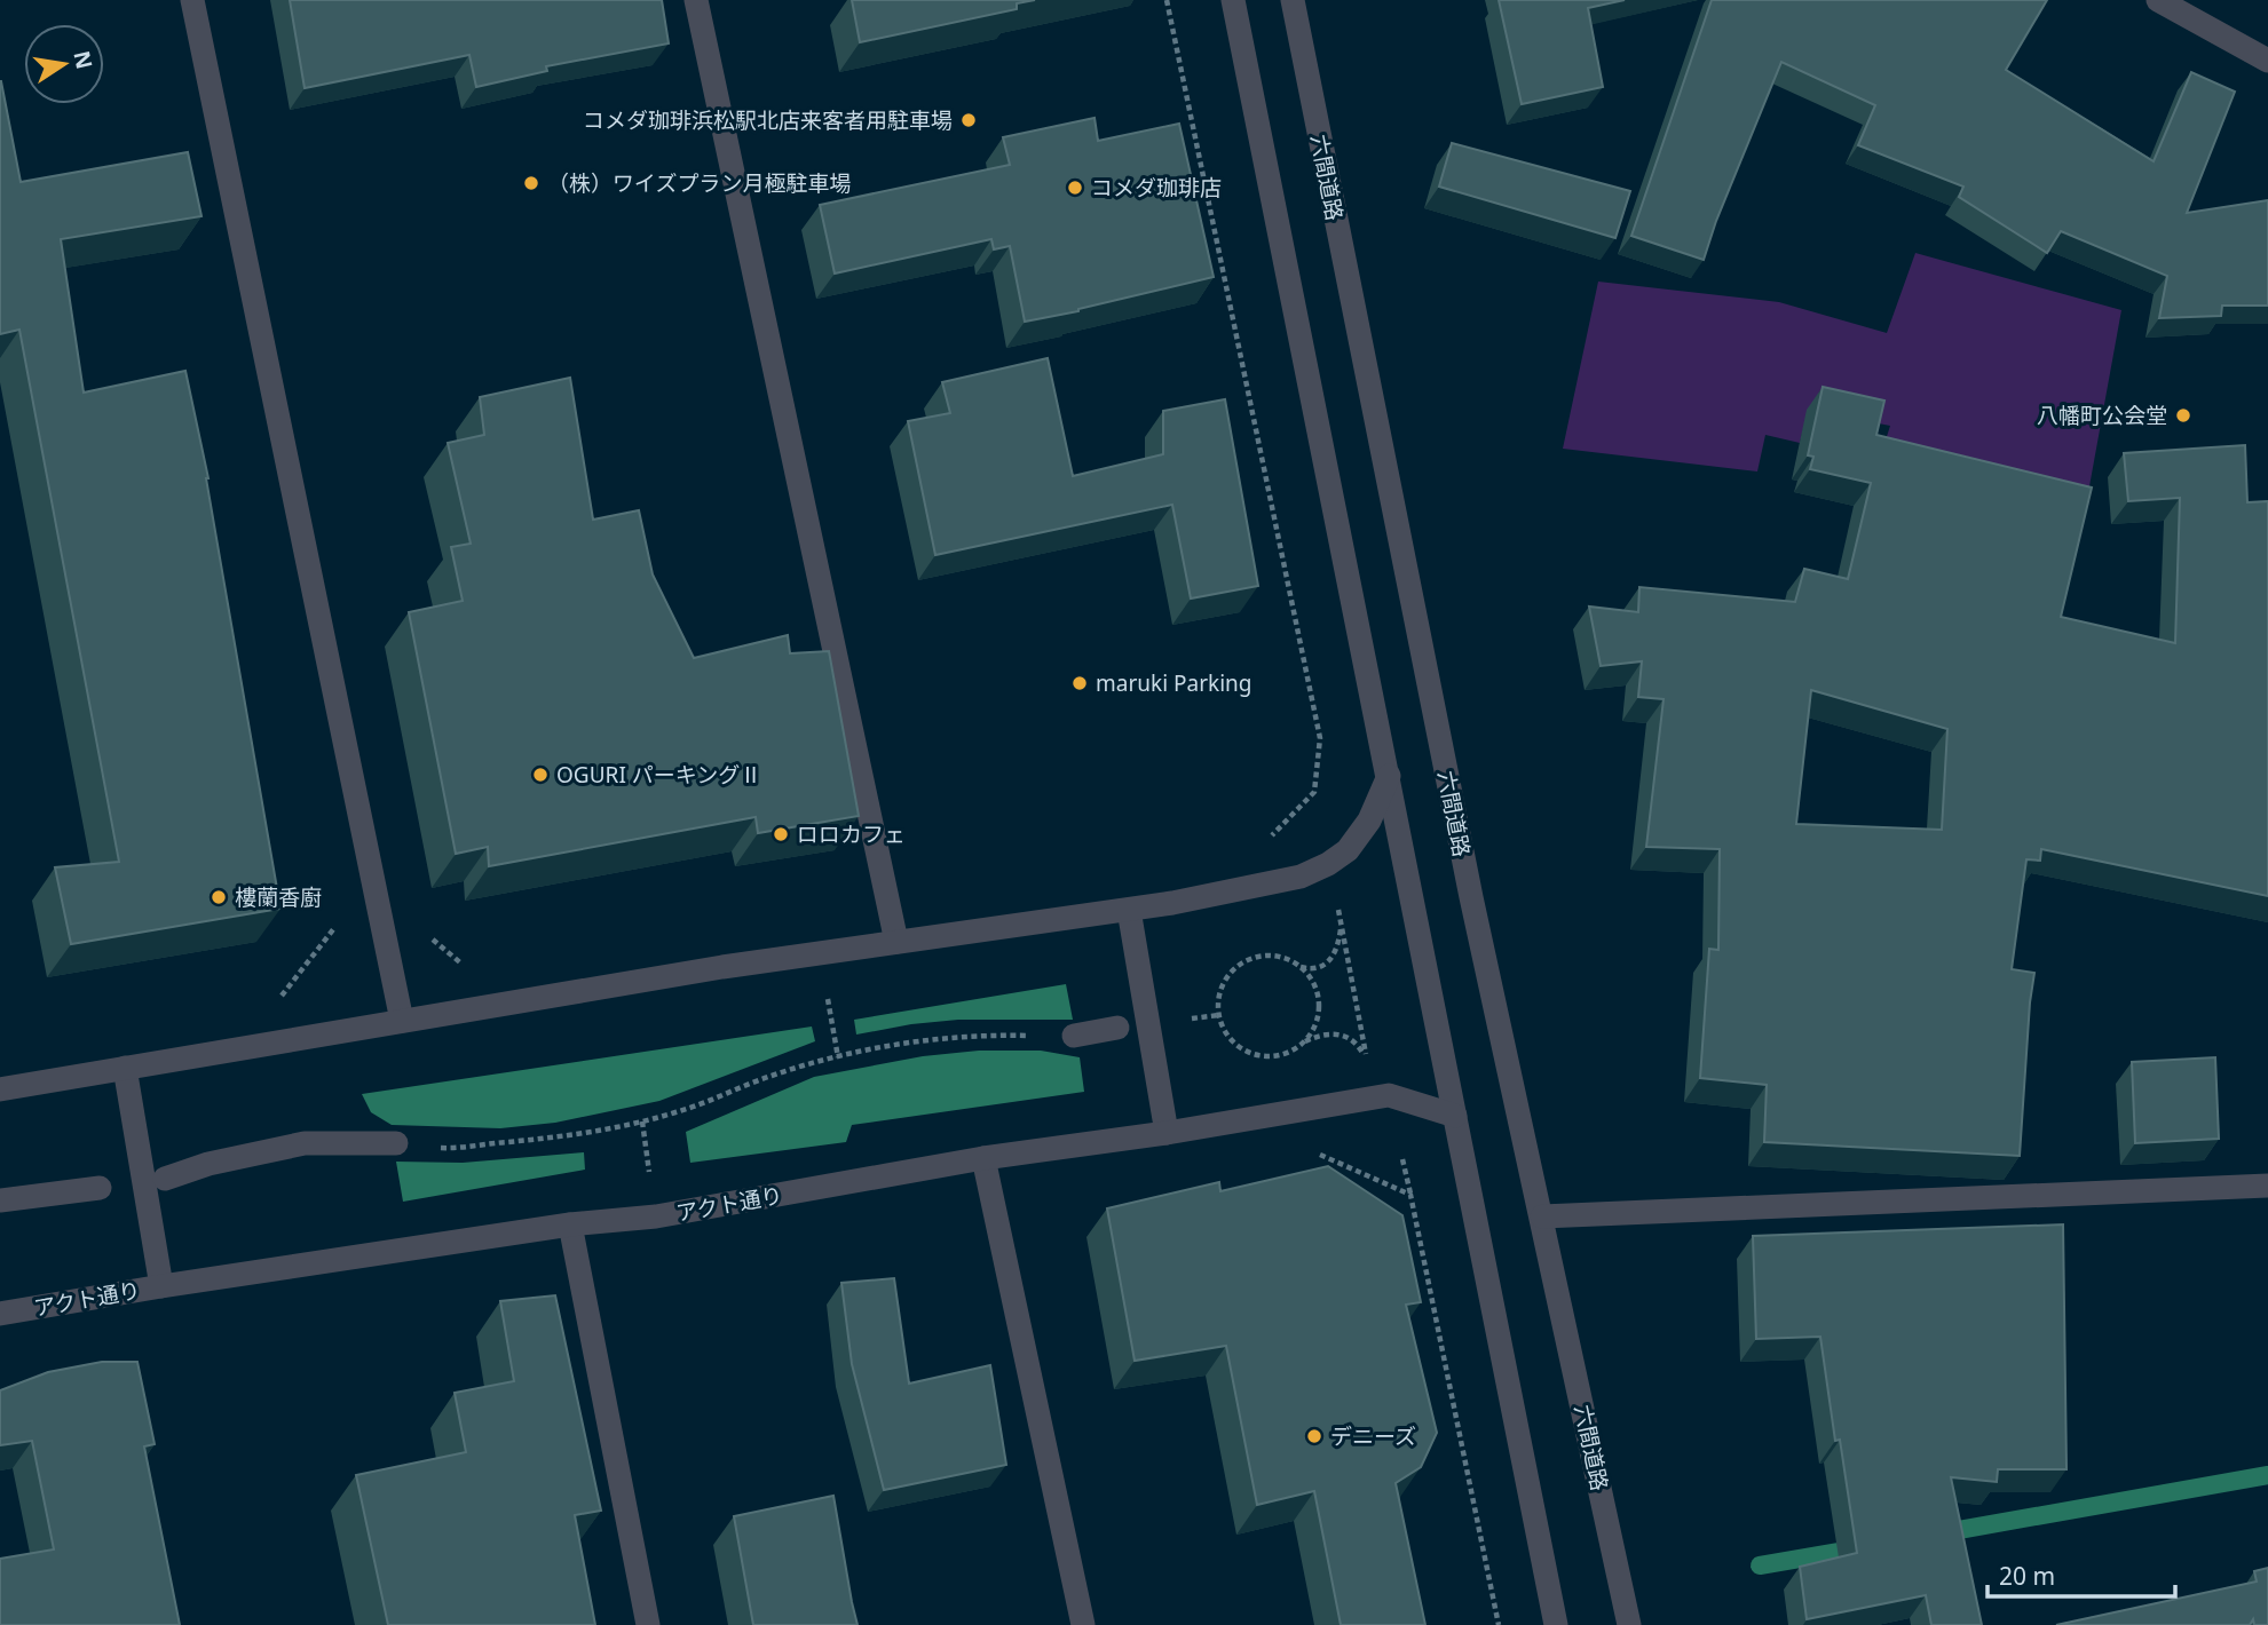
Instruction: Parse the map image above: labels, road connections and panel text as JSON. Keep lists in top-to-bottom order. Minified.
{"streets":{"street":["六間道路","アクト通り"]},"places":["コメダ珈琲浜松駅北店来客者用駐車場","（株）ワイズプラン月極駐車場","コメダ珈琲店","八幡町公会堂","maruki Parking","OGURI パーキングⅡ","ロロカフェ","樓蘭香廚","デニーズ"],"scale_bar":"20 m","north":"right"}
